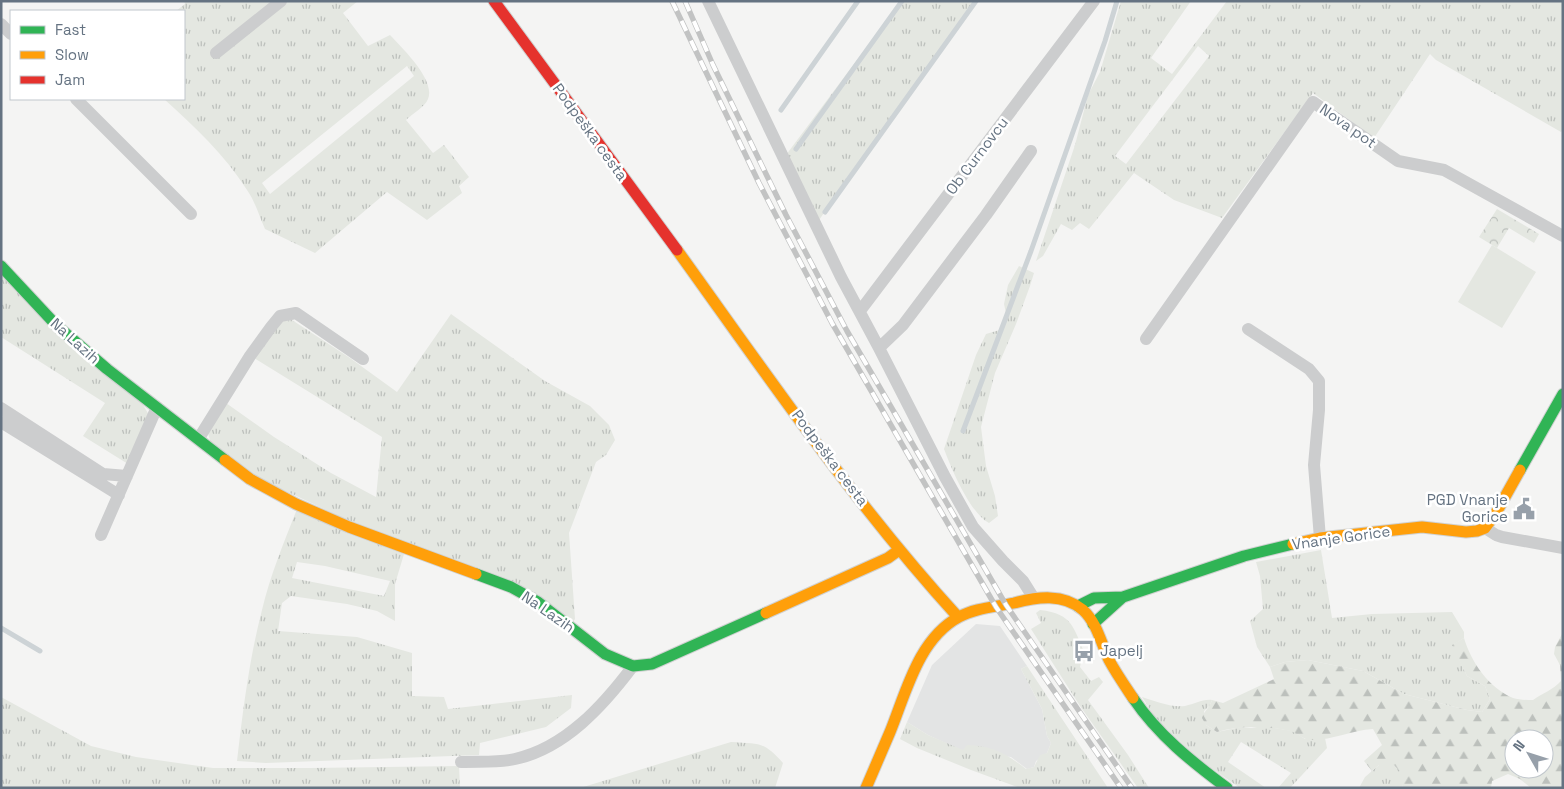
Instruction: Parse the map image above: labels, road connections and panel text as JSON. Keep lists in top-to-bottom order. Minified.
{"streets":{"street":["Nova pot","Podpeška cesta","Ob Curnovcu","Na Lazih","Vnanje Gorice"]},"places":{"public building":["PGD Vnanje Gorice"],"bus stop":["Japelj"]},"legend":["Fast","Slow","Jam"],"north":"top left"}
